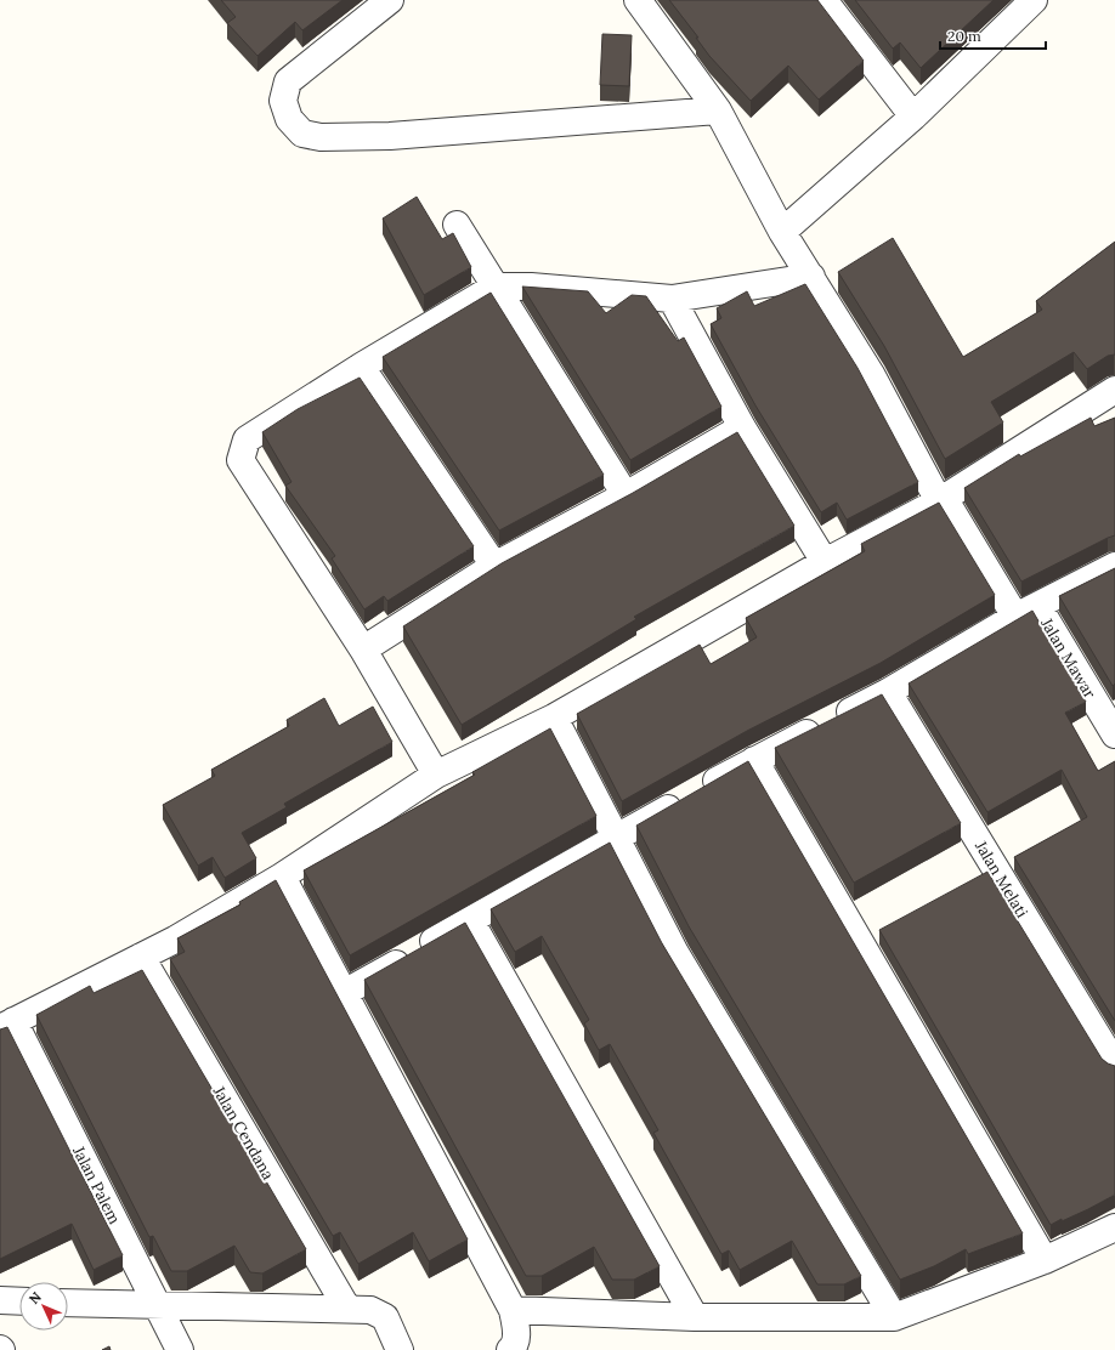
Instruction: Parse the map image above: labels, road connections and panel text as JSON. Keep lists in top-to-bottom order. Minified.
{"streets":{"street":["Jalan Mawar","Jalan Melati","Jalan Cendana","Jalan Palem"]},"scale_bar":"20 m","north":"top left"}
